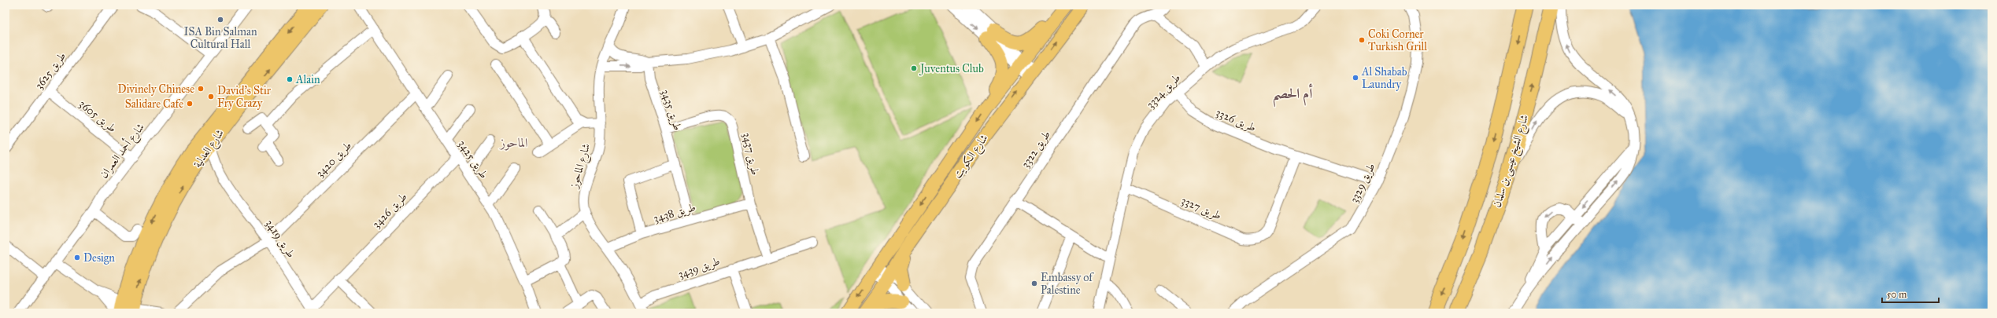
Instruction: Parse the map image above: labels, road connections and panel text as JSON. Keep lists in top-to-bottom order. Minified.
{"streets":{"highway":["شارع الشيخ عيسى بن سلمان"],"main road":["شارع العدلية","شارع الكويت"],"street":["طريق 3625","طريق 3324","طريق 3435","طريق 3605","طريق 3326","طريق 3322","شارع أحمد العمران","طريق 3437","طريق 3420","طريق 3425","شارع الماحوز","طريق 3329","طريق 3327","طريق 3426","طريق 3438","طريق 3419","طريق 3439"]},"crossings":[["طريق 3625","طريق 3605"],["طريق 3324","طريق 3326"],["طريق 3324","طريق 3327"],["طريق 3435","طريق 3437"],["طريق 3435","طريق 3438"],["طريق 3605","شارع أحمد العمران"],["طريق 3326","طريق 3329"],["طريق 3326","طريق 3327"],["شارع العدلية","طريق 3419"],["طريق 3437","طريق 3438"],["طريق 3437","طريق 3439"],["طريق 3420","طريق 3425"],["طريق 3420","طريق 3419"],["طريق 3425","طريق 3426"],["طريق 3426","طريق 3419"]],"districts":["أم الحصم","الماحوز"],"places":["ISA Bin Salman Cultural Hall","Coki Corner Turkish Grill","Juventus Club","Al Shabab Laundry","Alain","Divinely Chinese","David's Stir Fry Crazy","Salidare Cafe","Design","Embassy of Palestine"],"scale_bar":"50 m"}
